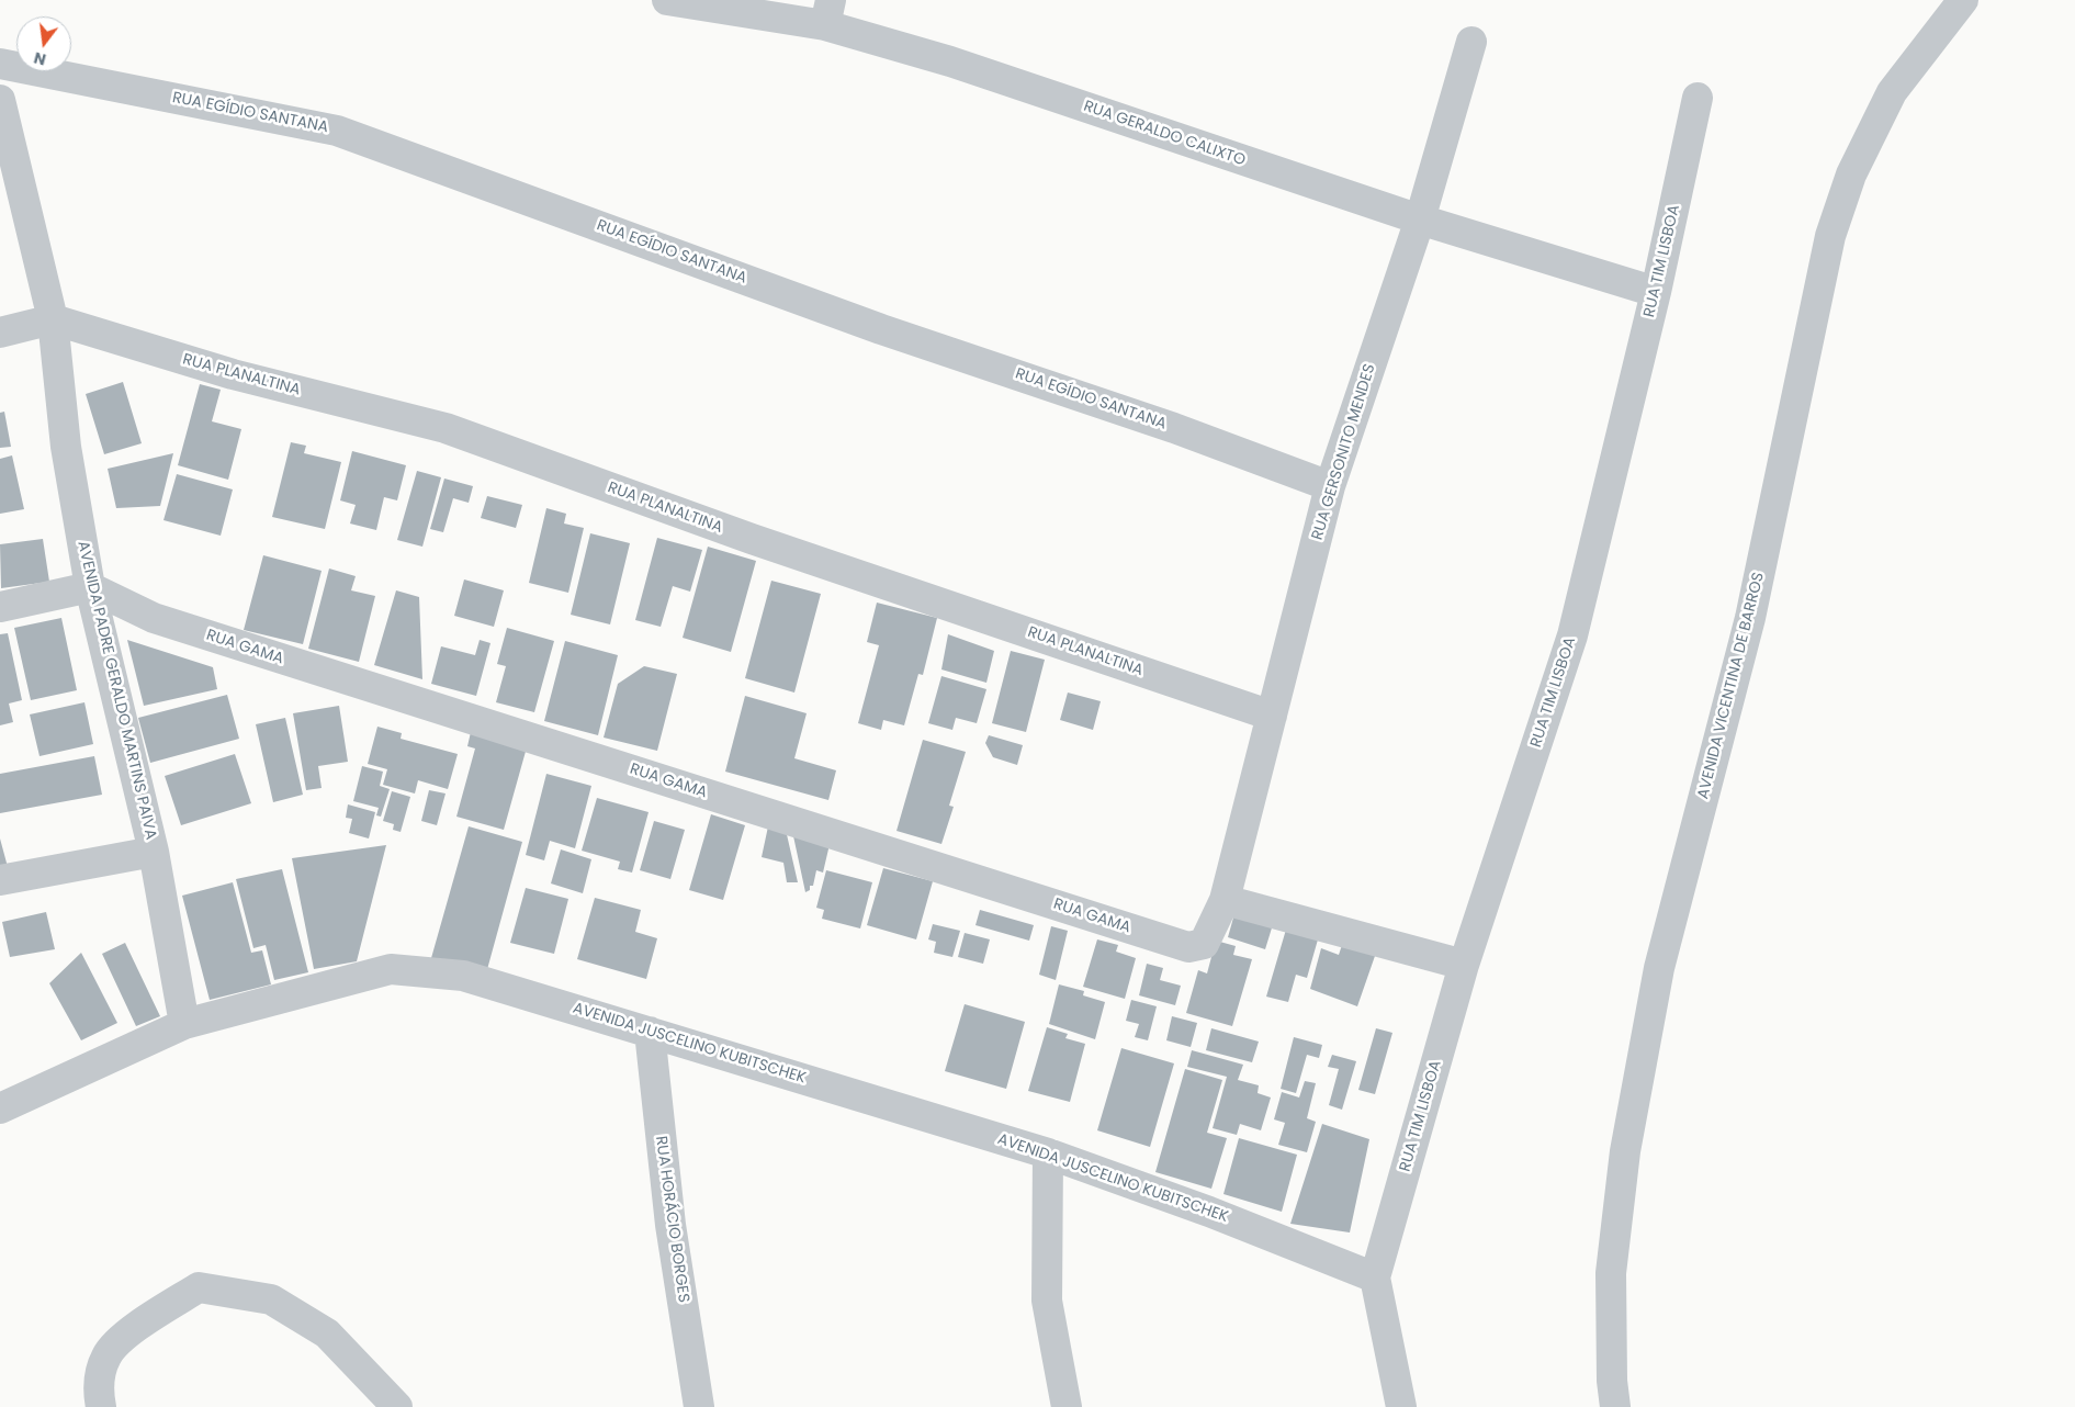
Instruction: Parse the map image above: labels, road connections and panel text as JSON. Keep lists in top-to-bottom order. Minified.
{"streets":{"street":["RUA EGÍDIO SANTANA","RUA GERALDO CALIXTO","RUA TIM LISBOA","RUA PLANALTINA","RUA GERSONITO MENDES","RUA GAMA","AVENIDA VICENTINA DE BARROS","AVENIDA PADRE GERALDO MARTINS PAIVA","AVENIDA JUSCELINO KUBITSCHEK","RUA HORÁCIO BORGES"]},"crossings":[["RUA EGÍDIO SANTANA","RUA GERSONITO MENDES"],["RUA GERALDO CALIXTO","RUA TIM LISBOA"],["RUA GERALDO CALIXTO","RUA GERSONITO MENDES"],["RUA TIM LISBOA","AVENIDA JUSCELINO KUBITSCHEK"],["RUA PLANALTINA","RUA GERSONITO MENDES"],["RUA PLANALTINA","AVENIDA PADRE GERALDO MARTINS PAIVA"],["RUA GERSONITO MENDES","RUA GAMA"],["RUA GAMA","AVENIDA PADRE GERALDO MARTINS PAIVA"],["AVENIDA PADRE GERALDO MARTINS PAIVA","AVENIDA JUSCELINO KUBITSCHEK"],["AVENIDA JUSCELINO KUBITSCHEK","RUA HORÁCIO BORGES"]],"north":"bottom"}
